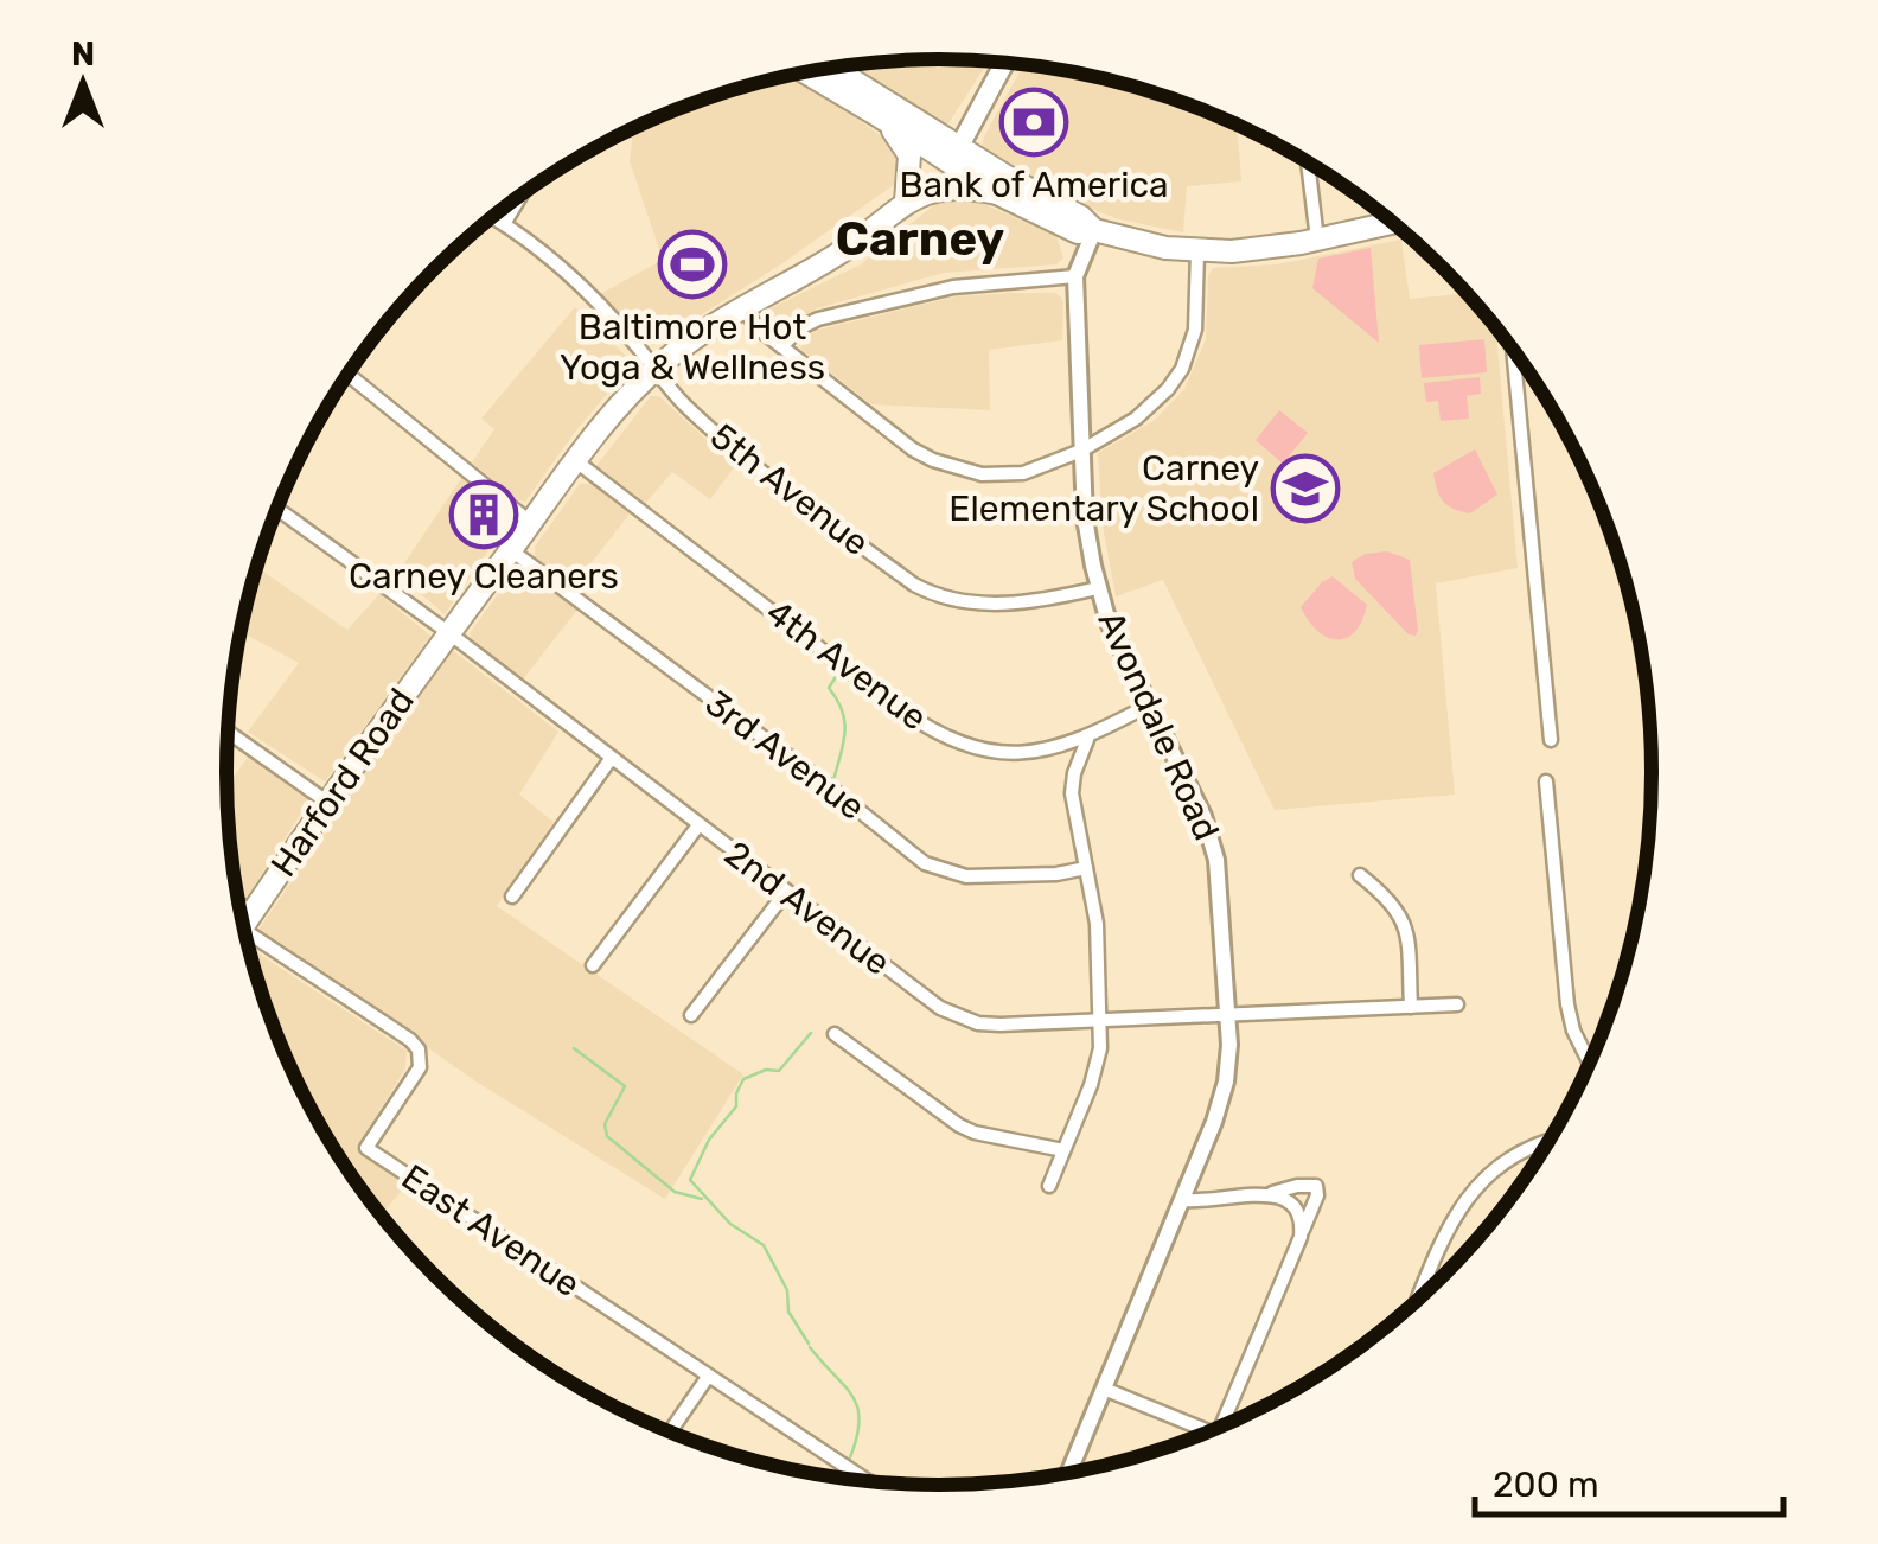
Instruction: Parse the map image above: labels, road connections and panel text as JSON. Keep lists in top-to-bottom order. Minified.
{"streets":{"main road":["Harford Road"],"street":["5th Avenue","4th Avenue","Avondale Road","3rd Avenue","2nd Avenue","East Avenue"]},"crossings":[["5th Avenue","Avondale Road"],["5th Avenue","Harford Road"],["4th Avenue","Avondale Road"],["4th Avenue","Harford Road"],["Avondale Road","2nd Avenue"],["3rd Avenue","Harford Road"],["Harford Road","2nd Avenue"],["Harford Road","East Avenue"]],"districts":["Carney"],"places":{"bank":["Bank of America"],"sports":["Baltimore Hot Yoga & Wellness"],"school or university":["Carney Elementary School"],"building":["Carney Cleaners"]},"scale_bar":"200 m","north":"top"}
